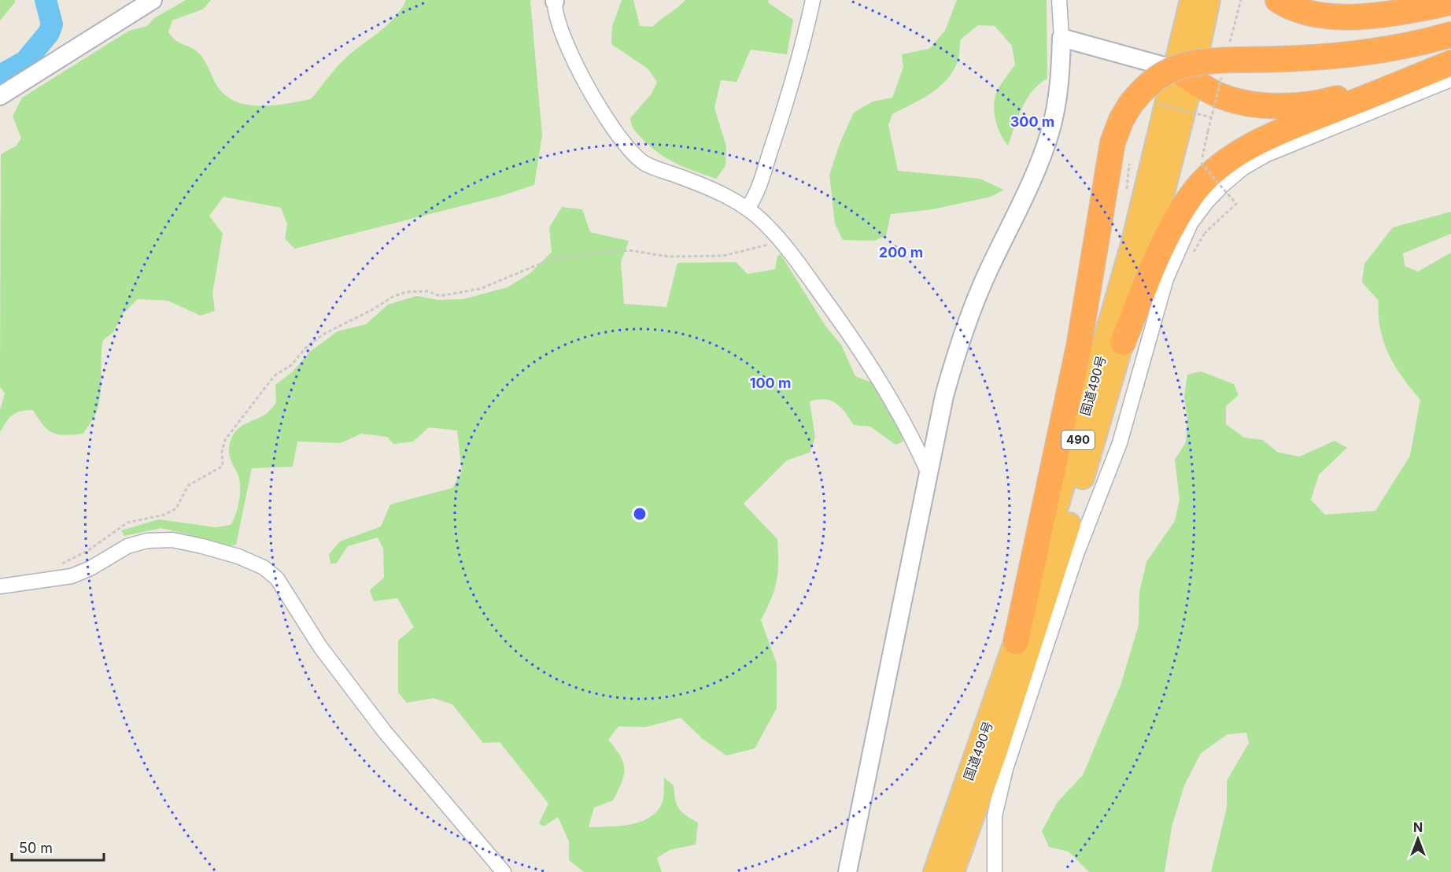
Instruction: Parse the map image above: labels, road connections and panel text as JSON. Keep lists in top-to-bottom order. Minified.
{"streets":{"highway":["国道490号","490"]},"scale_bar":"50 m","north":"top","rings":["300 m","200 m","100 m"]}
